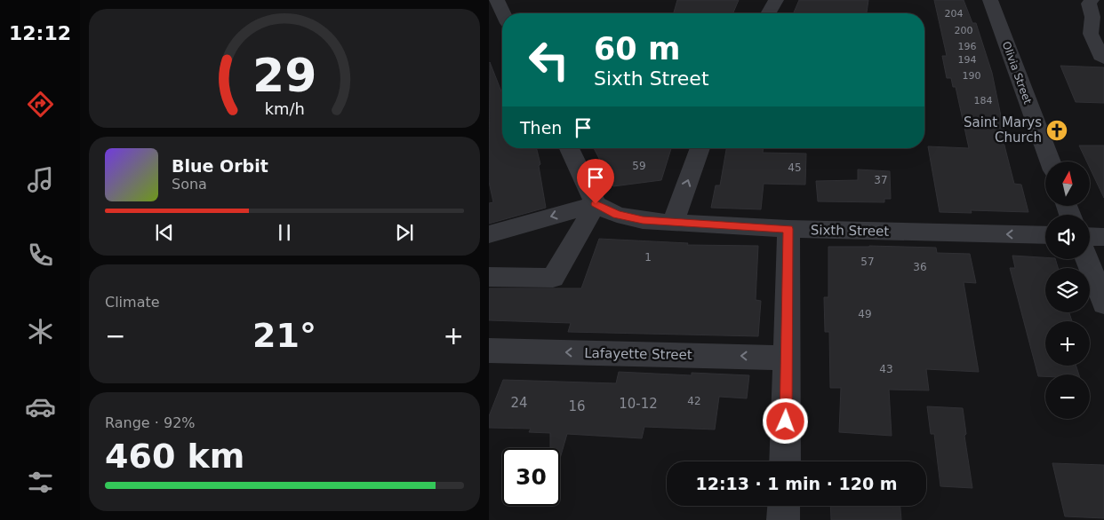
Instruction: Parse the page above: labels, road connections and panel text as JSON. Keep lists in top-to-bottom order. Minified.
{"streets":{"street":["Olivia Street","Sixth Street","Lafayette Street"]},"one_way":["Sixth Street"],"places":{"church":["Saint Marys Church"]},"house_numbers":["204","200","196","194","190","184","59","45","37","1","57","36","49","43","42","24","10-12","16"],"north":"top","page":{"tabs":"12:12","turn":["60 m","Sixth Street"],"then":"Then","song":["Blue Orbit","Sona"],"map_buttons":["+","−"],"tile":["Climate",["Range · 92%","460 km"]],"heat":["−","21°","+"],"limit":"30","trip":"12:13 · 1 min · 120 m","gauge":["29","km/h"]}}
